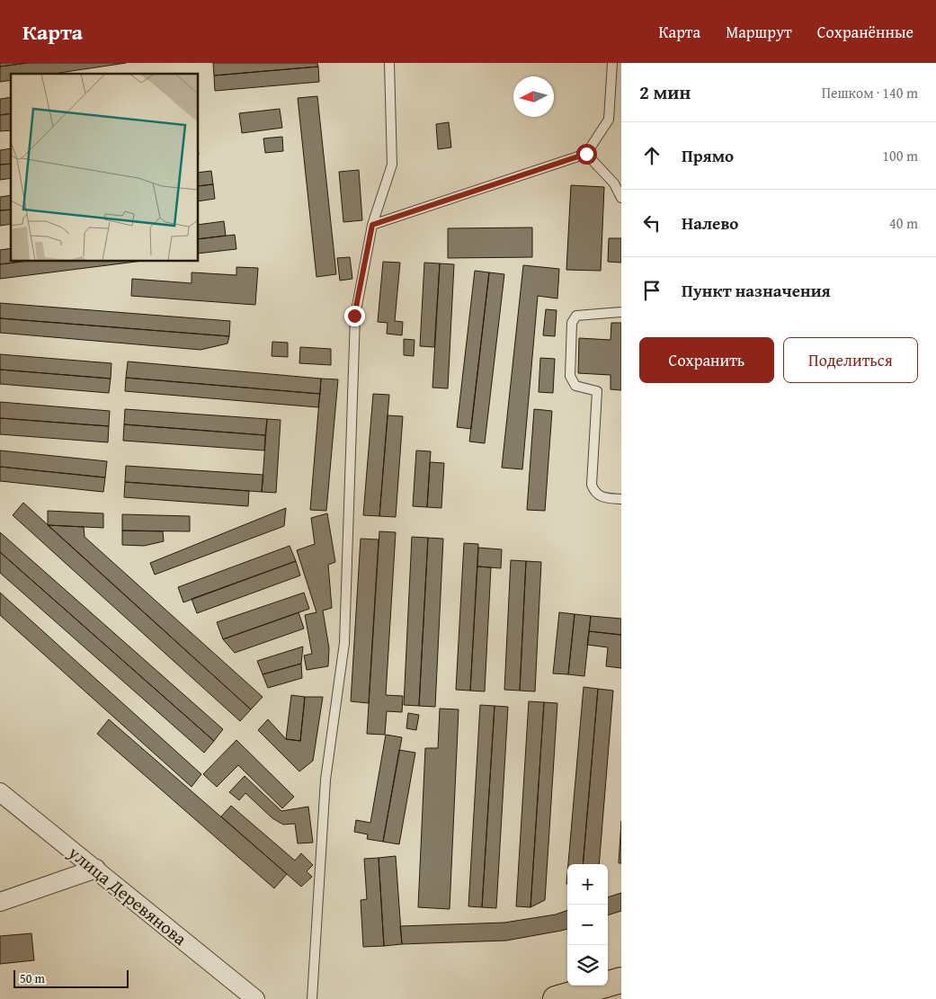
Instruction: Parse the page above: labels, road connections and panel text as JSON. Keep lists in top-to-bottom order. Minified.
{"streets":{"street":["улица Деревянова"]},"scale_bar":"50 m","north":"left","page":{"header":"Карта","nav":["Карта","Маршрут","Сохранённые"],"heading":["2 мин","Пешком · 140 m"],"list":[["Прямо","100 m"],["Налево","40 m"],"Пункт назначения"],"buttons":["Сохранить","Поделиться"],"map_buttons":["+","−"],"scale":"50 m"}}
